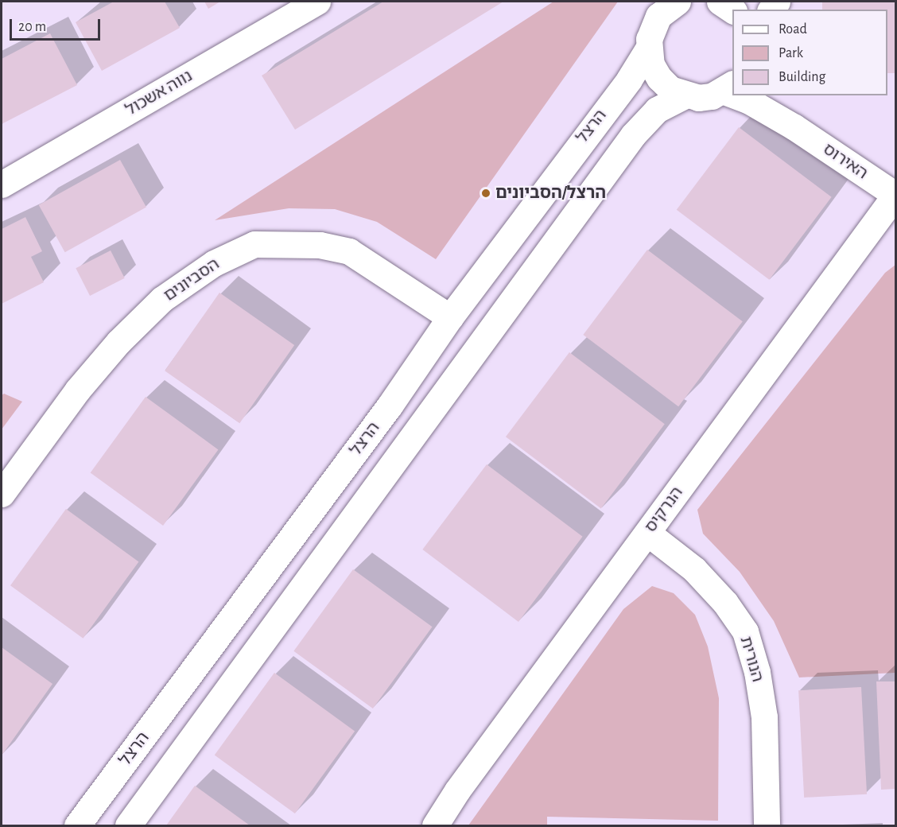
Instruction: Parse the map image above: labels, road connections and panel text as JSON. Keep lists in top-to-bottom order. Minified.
{"streets":{"street":["נווה אשכול","הרצל","האירוס","הסביונים","הנרקיס","הנורית"]},"crossings":[["הרצל","הסביונים"],["האירוס","הנרקיס"],["הנרקיס","הנורית"]],"places":["הרצל/הסביונים"],"legend":["Road","Park","Building"],"scale_bar":"20 m"}
